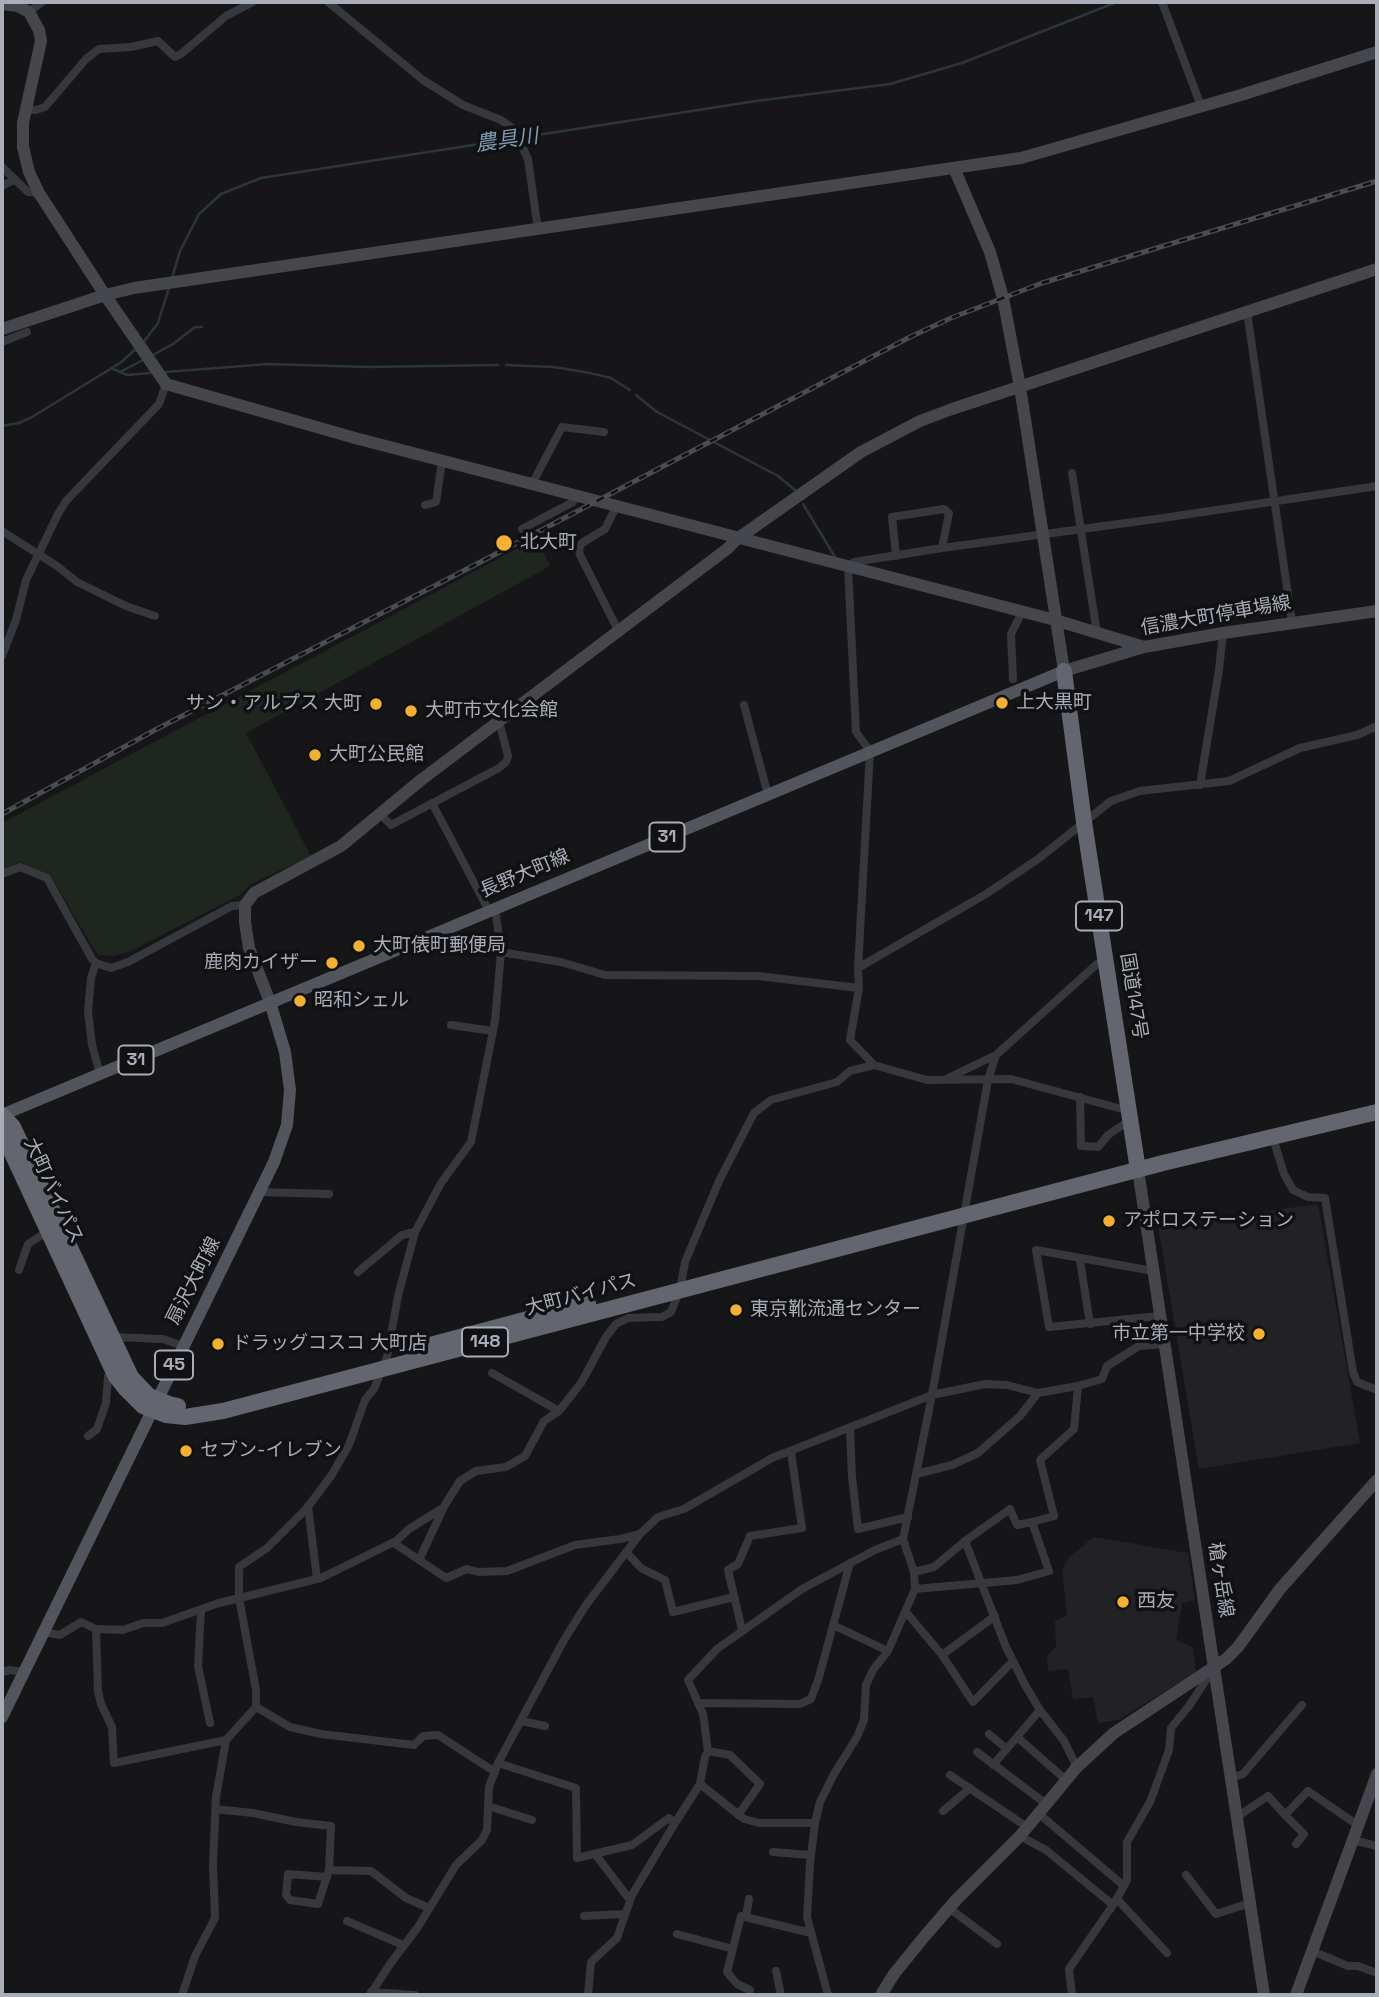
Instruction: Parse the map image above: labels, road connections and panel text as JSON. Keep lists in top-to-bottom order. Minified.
{"streets":{"highway":["147","国道147号","大町バイパス","148"],"main road":["31","長野大町線","扇沢大町線","45"],"street":["信濃大町停車場線","槍ヶ岳線"]},"crossings":[["信濃大町停車場線","長野大町線"],["信濃大町停車場線","国道147号"],["長野大町線","国道147号"],["長野大町線","大町バイパス"],["長野大町線","扇沢大町線"],["国道147号","大町バイパス"],["国道147号","槍ヶ岳線"],["大町バイパス","扇沢大町線"],["大町バイパス","槍ヶ岳線"]],"water":["農具川"],"places":["北大町","上大黒町","サン・アルプス 大町","大町市文化会館","大町公民館","大町俵町郵便局","鹿肉カイザー","昭和シェル","アポロステーション","東京靴流通センター","市立第一中学校","ドラッグコスコ 大町店","セブン-イレブン","西友"]}
